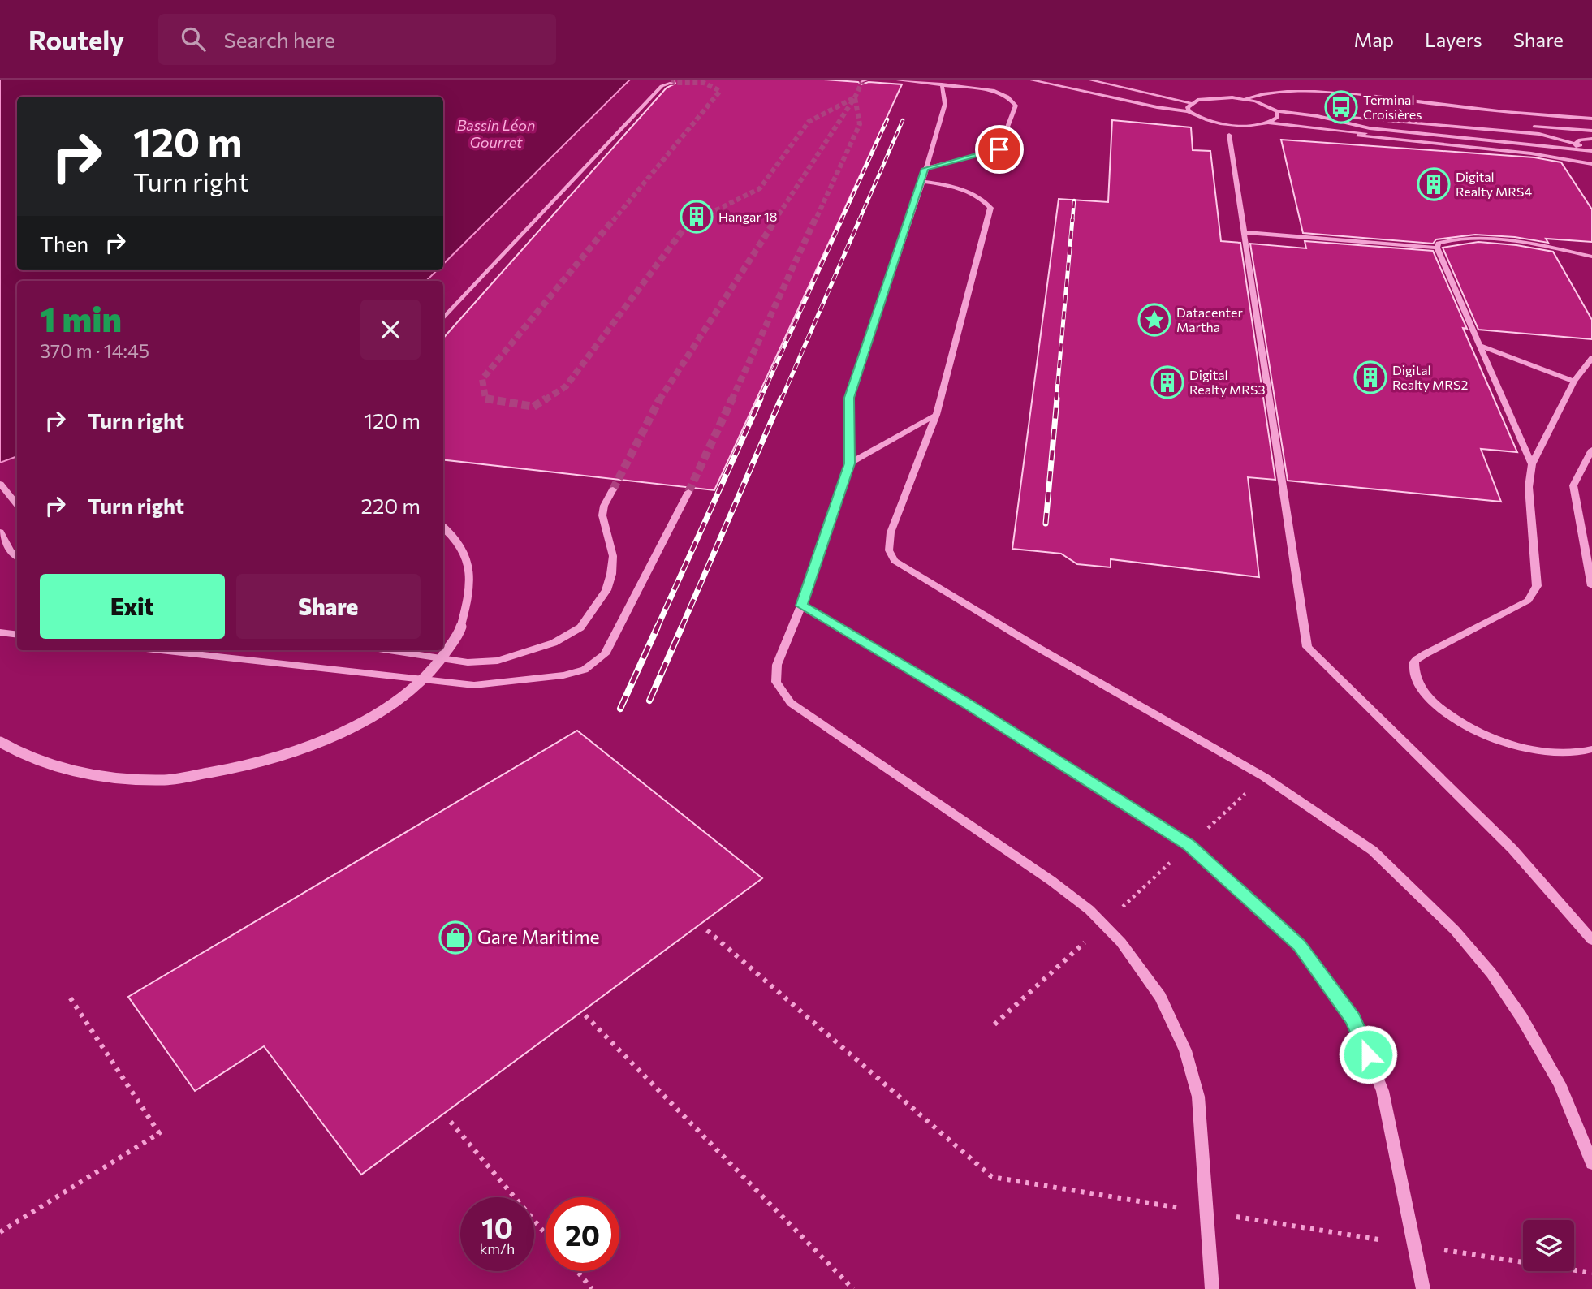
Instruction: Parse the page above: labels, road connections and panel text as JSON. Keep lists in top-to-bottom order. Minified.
{"water":["Bassin Léon Gourret"],"places":{"bus stop":["Terminal Croisières"],"building":["Digital Realty MRS4","Hangar 18","Digital Realty MRS2","Digital Realty MRS3"],"place":["Datacenter Martha"],"shop":["Gare Maritime"]},"page":{"header":"Routely","search":"Search here","nav":["Map","Layers","Share"],"turn":["120 m","Turn right"],"then":"Then","heading":["1 min","370 m · 14:45"],"list":[{"name":"Turn right","value":"120 m"},{"name":"Turn right","value":"220 m"}],"buttons":["Exit","Share"],"speed":"10 km/h","limit":"20"}}
